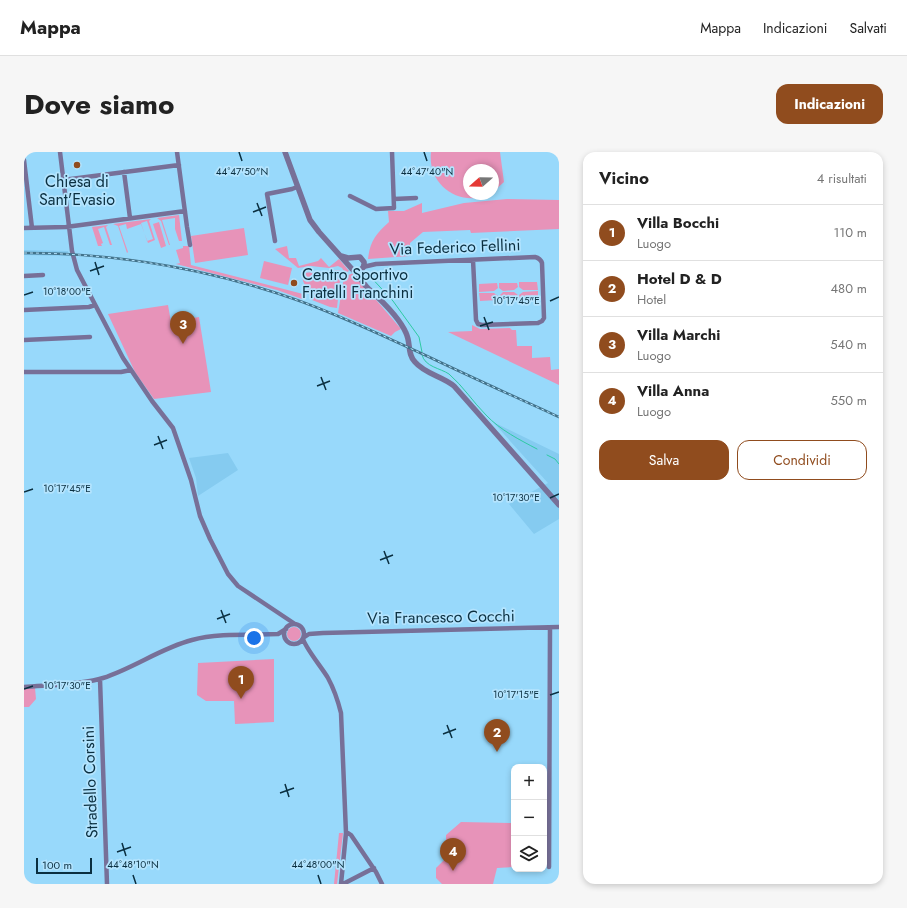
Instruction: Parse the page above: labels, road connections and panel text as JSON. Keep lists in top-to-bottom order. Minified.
{"streets":{"street":["Via Federico Fellini","Via Francesco Cocchi","Stradello Corsini"]},"places":["Chiesa di Sant'Evasio","Centro Sportivo Fratelli Franchini"],"scale_bar":"100 m","north":"left","page":{"header":"Mappa","nav":["Mappa","Indicazioni","Salvati"],"title":"Dove siamo","buttons":["Indicazioni",["Salva","Condividi"]],"heading":["Vicino","4 risultati"],"list":[{"mark":"1","name":"Villa Bocchi","note":"Luogo","value":"110 m"},{"mark":"2","name":"Hotel D & D","note":"Hotel","value":"480 m"},{"mark":"3","name":"Villa Marchi","note":"Luogo","value":"540 m"},{"mark":"4","name":"Villa Anna","note":"Luogo","value":"550 m"}],"pins":["3","1","2","4"],"map_buttons":["+","−"],"scale":"100 m"},"coordinates":["44°47'50\"N","44°47'40\"N","10°18'00\"E","10°17'45\"E","10°17'30\"E","10°17'15\"E","44°48'10\"N","44°48'00\"N"]}
